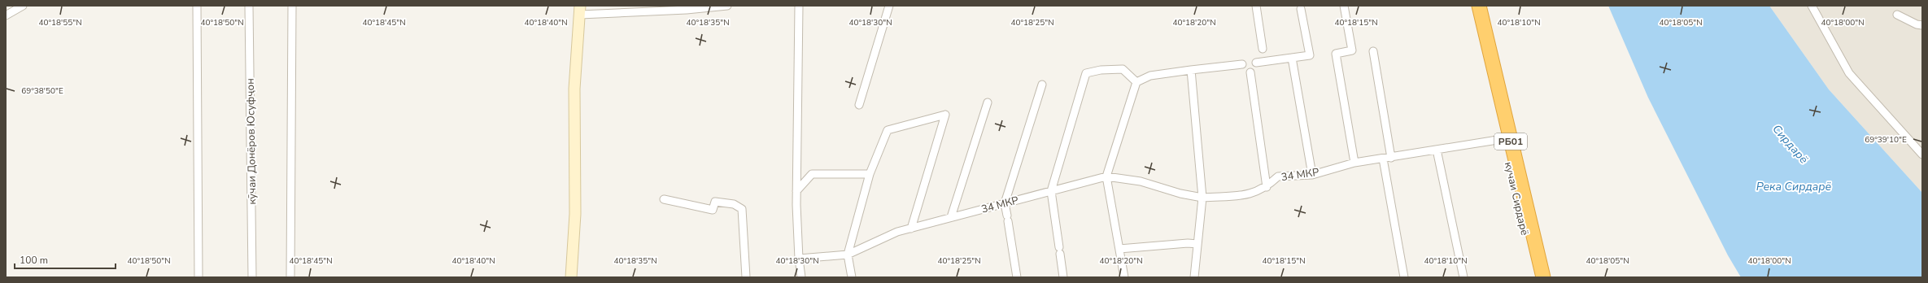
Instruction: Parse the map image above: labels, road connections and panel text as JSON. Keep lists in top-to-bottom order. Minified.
{"streets":{"highway":["РБ01","кучаи Сирдарё"],"street":["кӯчаи Донёров Юсуфҷон","34 МКР"]},"crossings":[["34 МКР","кучаи Сирдарё"]],"water":["Сирдарё","Река Сирдарё"],"scale_bar":"100 m","coordinates":["40°18'15\"N","40°18'55\"N","40°18'50\"N","40°18'45\"N","40°18'40\"N","40°18'35\"N","40°18'30\"N","40°18'25\"N","40°18'20\"N","40°18'10\"N","40°18'05\"N","40°18'00\"N","69°38'50\"E","69°39'10\"E"]}
